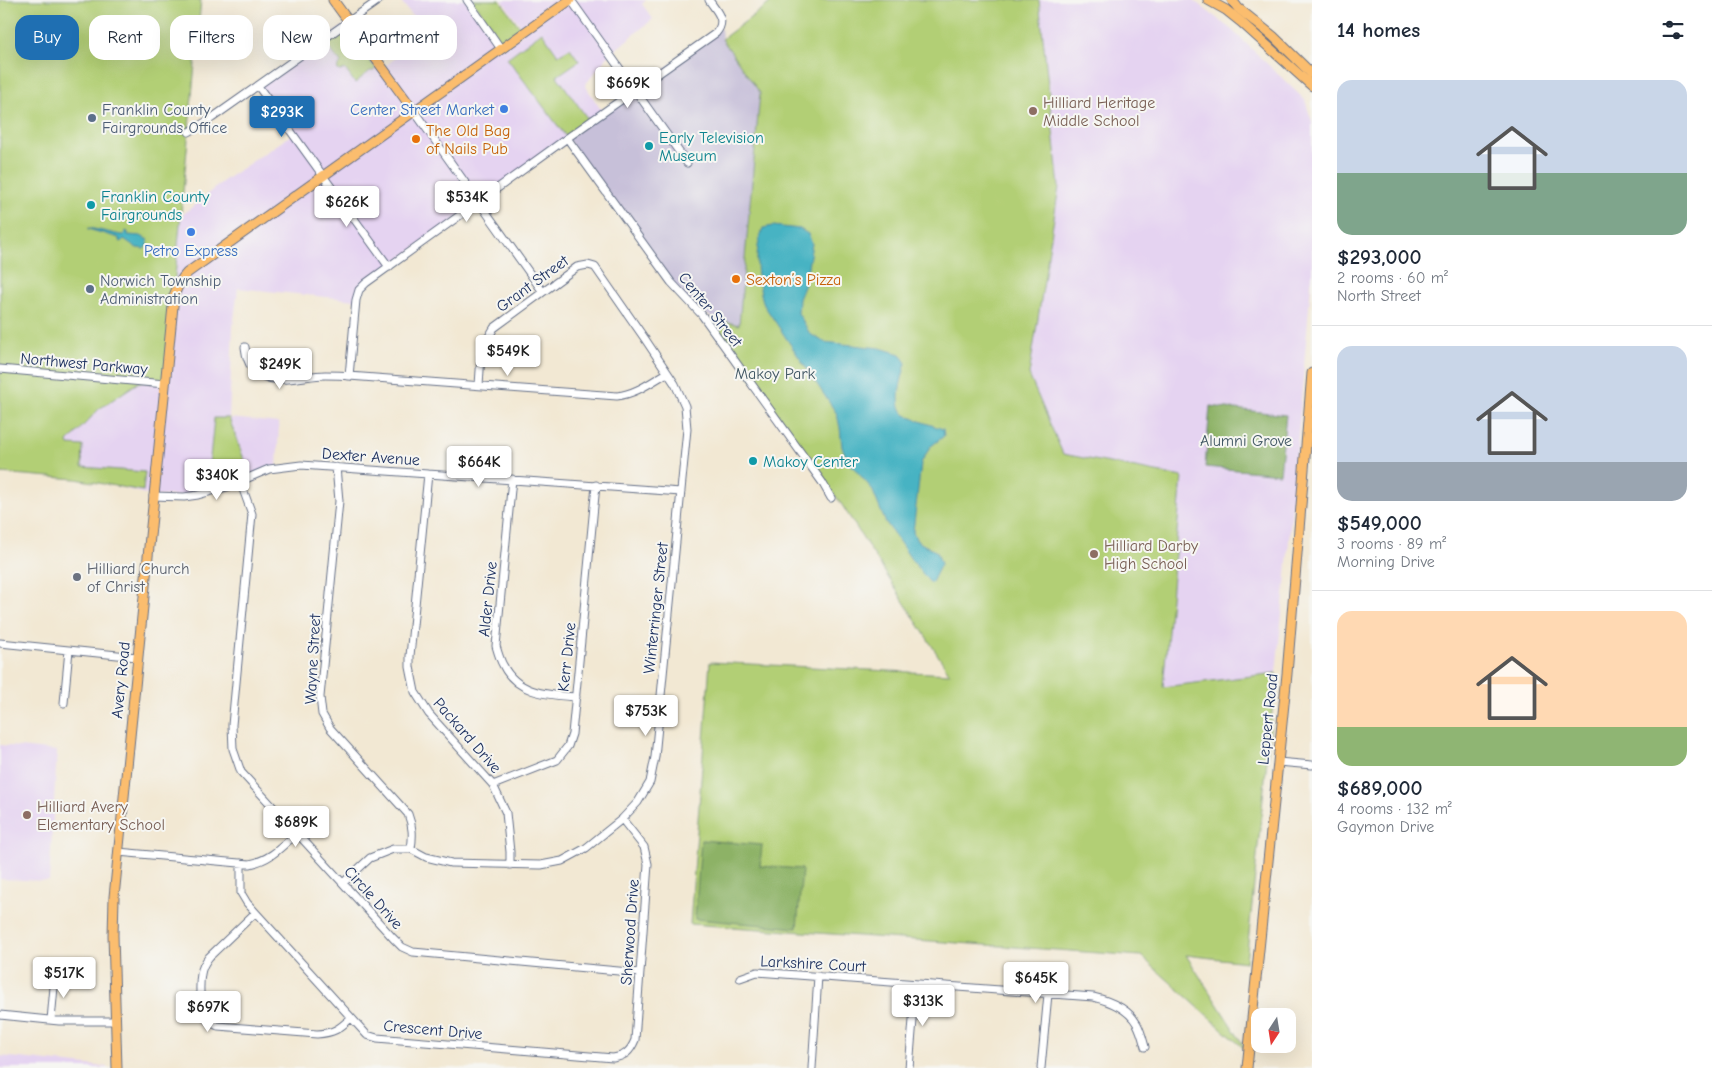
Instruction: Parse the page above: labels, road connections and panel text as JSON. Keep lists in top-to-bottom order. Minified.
{"streets":{"main road":["Avery Road","Leppert Road"],"street":["Grant Street","Center Street","Northwest Parkway","Dexter Avenue","Alder Drive","Winterringer Street","Kerr Drive","Wayne Street","Packard Drive","Circle Drive","Sherwood Drive","Larkshire Court","Crescent Drive"]},"crossings":[["Grant Street","Winterringer Street"],["Northwest Parkway","Avery Road"],["Dexter Avenue","Alder Drive"],["Dexter Avenue","Winterringer Street"],["Dexter Avenue","Kerr Drive"],["Dexter Avenue","Wayne Street"],["Dexter Avenue","Avery Road"],["Dexter Avenue","Packard Drive"],["Dexter Avenue","Circle Drive"],["Alder Drive","Kerr Drive"],["Winterringer Street","Wayne Street"],["Winterringer Street","Packard Drive"],["Winterringer Street","Circle Drive"],["Winterringer Street","Sherwood Drive"],["Kerr Drive","Packard Drive"],["Circle Drive","Sherwood Drive"],["Sherwood Drive","Crescent Drive"]],"parks":["Makoy Park","Alumni Grove"],"places":["Center Street Market","Hilliard Heritage Middle School","Franklin County Fairgrounds Office","The Old Bag of Nails Pub","Early Television Museum","Franklin County Fairgrounds","Petro Express","Sexton’s Pizza","Norwich Township Administration","Makoy Center","Hilliard Darby High School","Hilliard Church of Christ","Hilliard Avery Elementary School"],"north":"bottom","page":{"heading":"14 homes","chip":["Buy","Rent","Filters","New","Apartment"],"list":[{"name":"$293,000","note":"2 rooms · 60 m² · North Street"},{"name":"$549,000","note":"3 rooms · 89 m² · Morning Drive"},{"name":"$689,000","note":"4 rooms · 132 m² · Gaymon Drive"}],"price":["$669K","$293K","$534K","$626K","$549K","$249K","$664K","$340K","$753K","$689K","$517K","$645K","$313K","$697K"]}}
